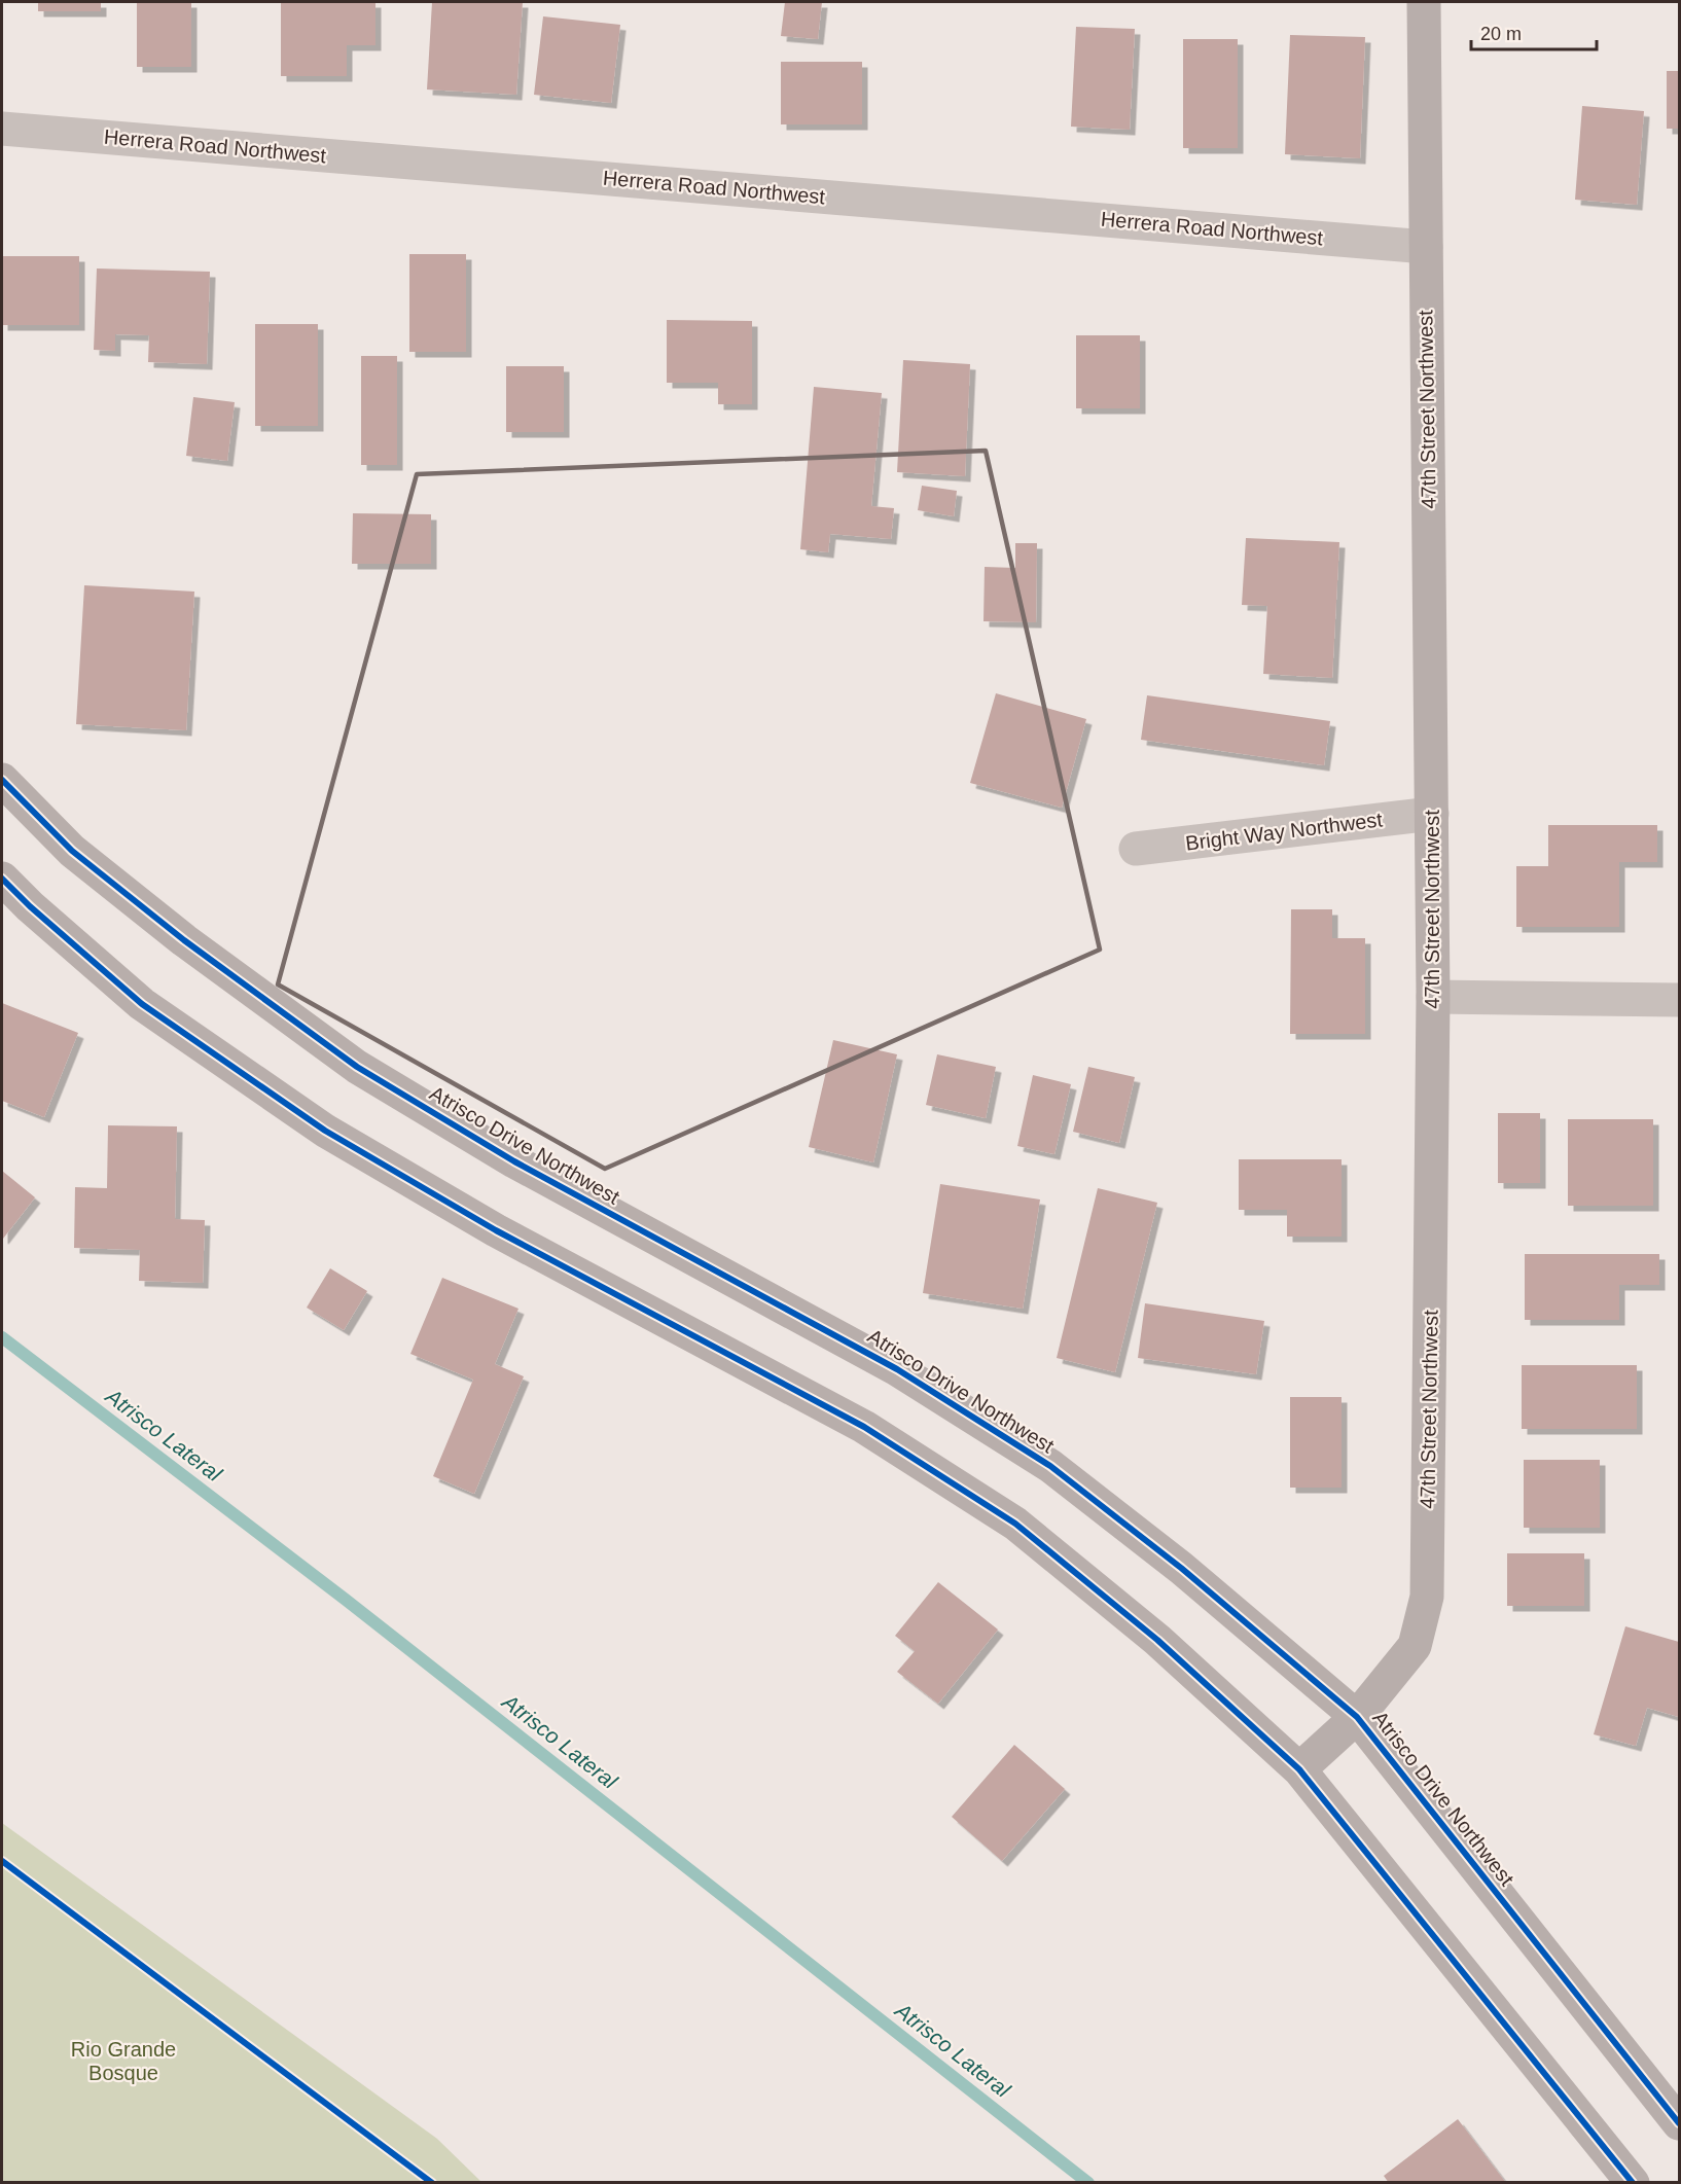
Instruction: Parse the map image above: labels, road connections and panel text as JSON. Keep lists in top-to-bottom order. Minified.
{"streets":{"main road":["47th Street Northwest","Atrisco Drive Northwest"],"street":["Herrera Road Northwest","Bright Way Northwest"]},"crossings":[["Herrera Road Northwest","47th Street Northwest"],["47th Street Northwest","Bright Way Northwest"],["47th Street Northwest","Atrisco Drive Northwest"]],"water":["Atrisco Lateral"],"parks":["Rio Grande Bosque"],"scale_bar":"20 m"}
